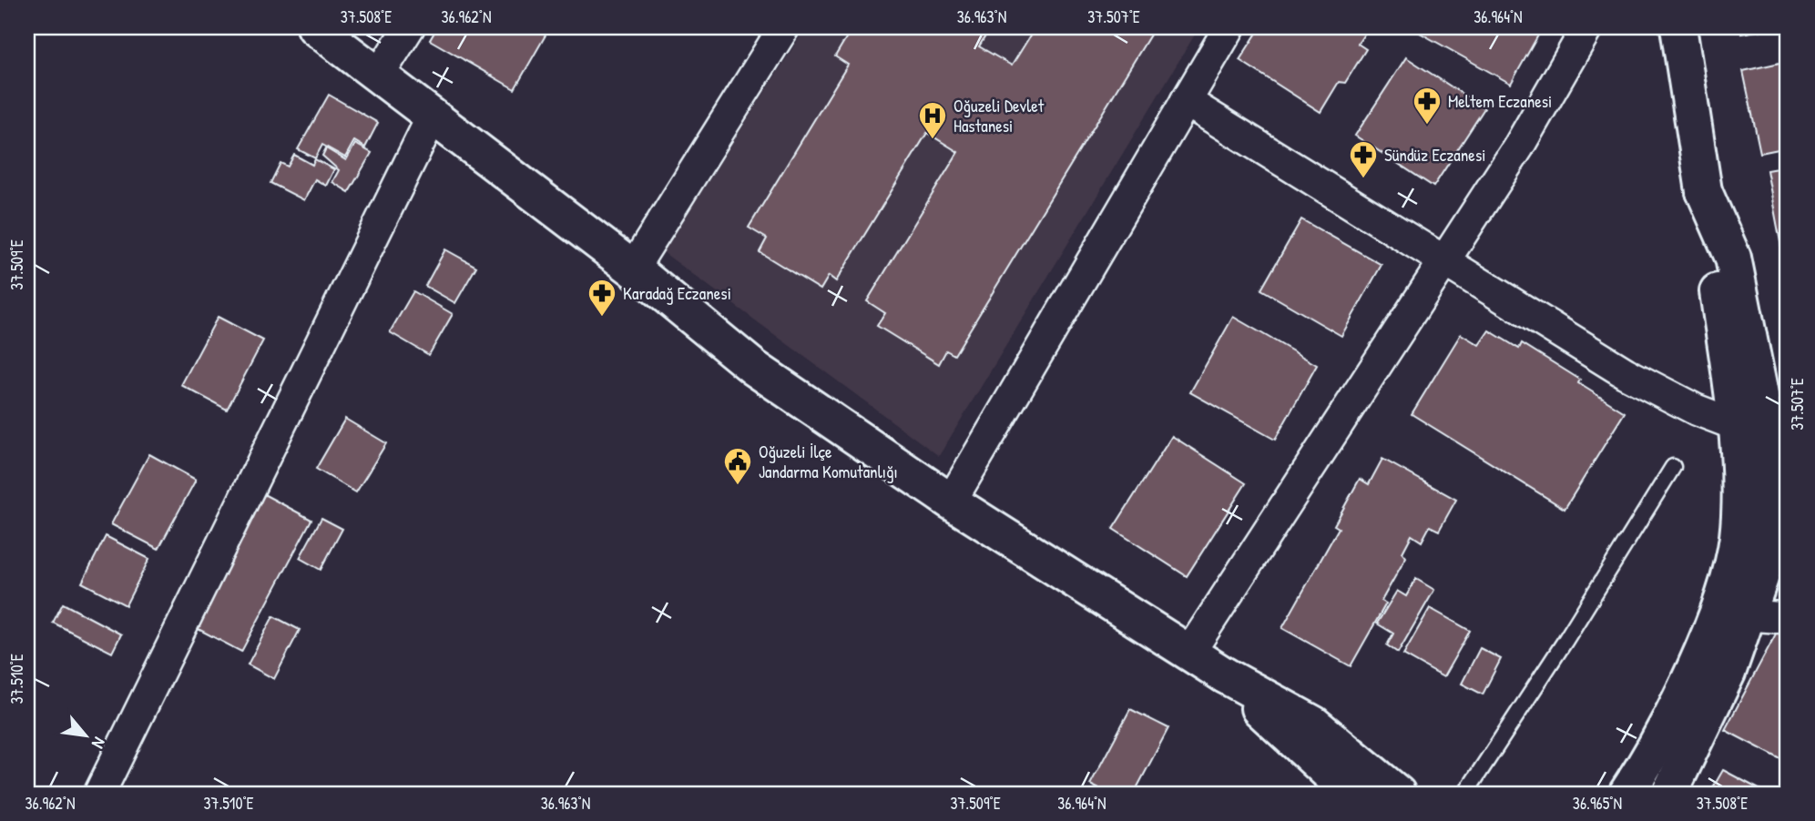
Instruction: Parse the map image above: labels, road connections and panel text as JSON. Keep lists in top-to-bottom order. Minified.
{"places":{"pharmacy":["Meltem Eczanesi","Sündüz Eczanesi","Karadağ Eczanesi"],"hospital":["Oğuzeli Devlet Hastanesi"],"public building":["Oğuzeli İlçe Jandarma Komutanlığı"]},"north":"bottom right","coordinates":["37.508°E","36.962°N","36.963°N","37.507°E","36.964°N","37.509°E","37.510°E","36.965°N"]}
